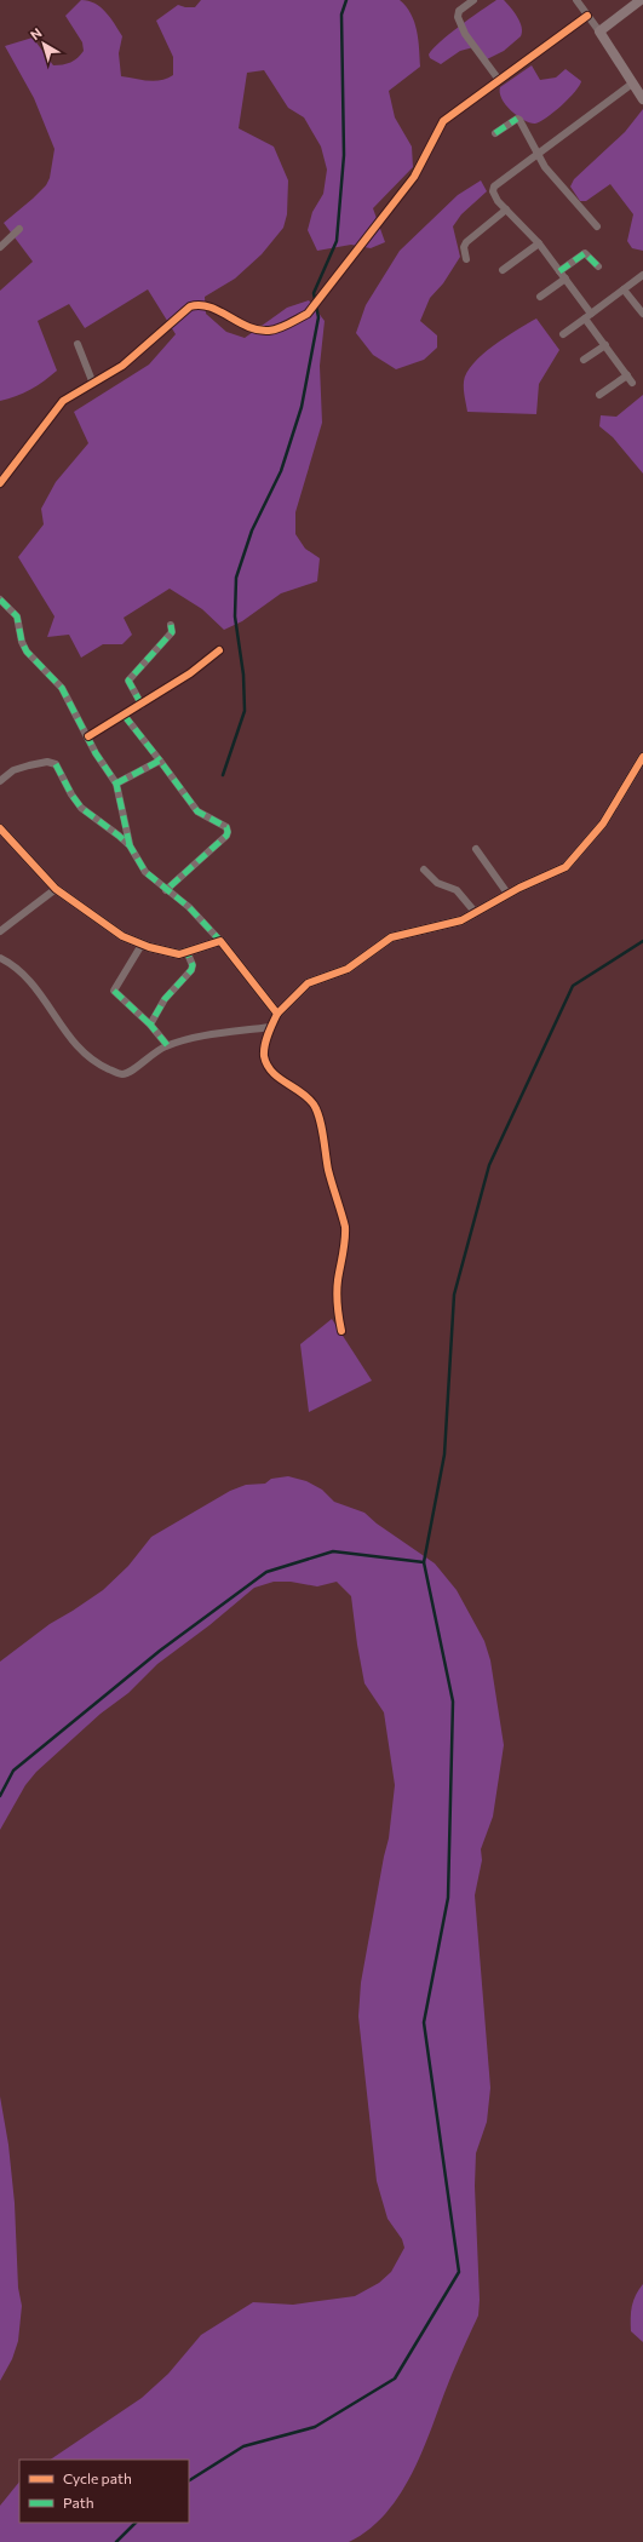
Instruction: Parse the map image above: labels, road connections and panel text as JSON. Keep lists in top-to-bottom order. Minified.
{"legend":["Cycle path","Path"],"north":"top left"}
